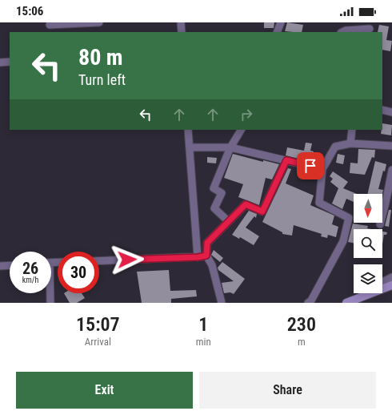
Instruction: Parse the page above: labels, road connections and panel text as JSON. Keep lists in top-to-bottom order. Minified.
{"north":"bottom","page":{"status":"15:06","turn":["80 m","Turn left"],"speed":"26 km/h","limit":"30","eta":["15:07","Arrival","1","min","230","m"],"buttons":["Exit","Share"]}}
